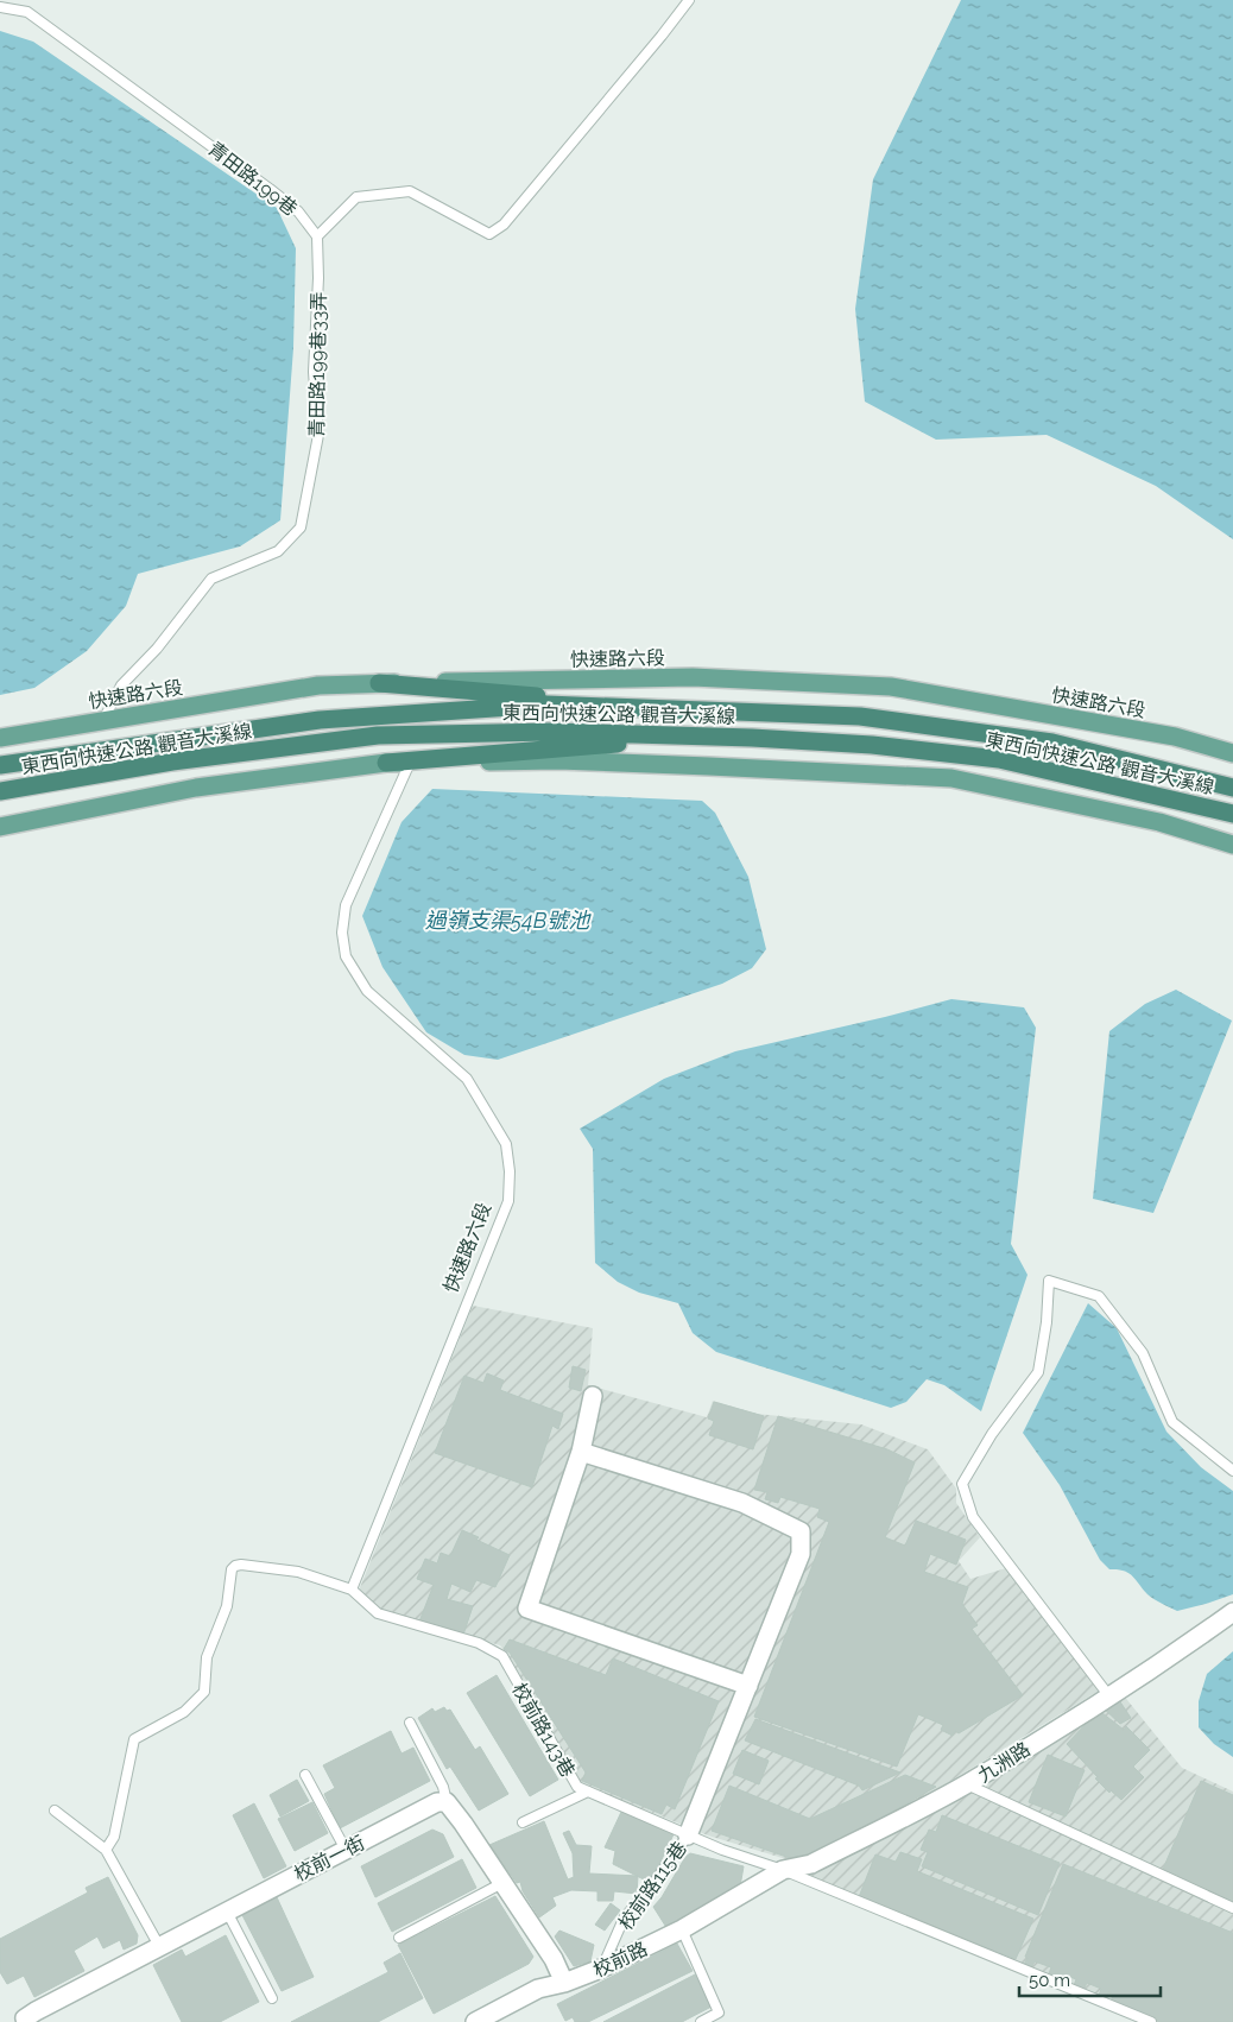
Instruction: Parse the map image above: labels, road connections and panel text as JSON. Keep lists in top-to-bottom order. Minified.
{"streets":{"highway":["東西向快速公路 觀音大溪線"],"main road":["快速路六段"],"street":["九洲路","校前一街","校前路"],"lane":["青田路199巷","青田路199巷33弄","校前路143巷","校前路115巷"]},"crossings":[["青田路199巷","青田路199巷33弄"],["青田路199巷33弄","快速路六段"],["快速路六段","校前路143巷"],["校前路143巷","九洲路"],["校前路143巷","校前路115巷"],["九洲路","校前路"],["校前路115巷","校前路"]],"water":["過嶺支渠54B號池"],"scale_bar":"50 m"}
